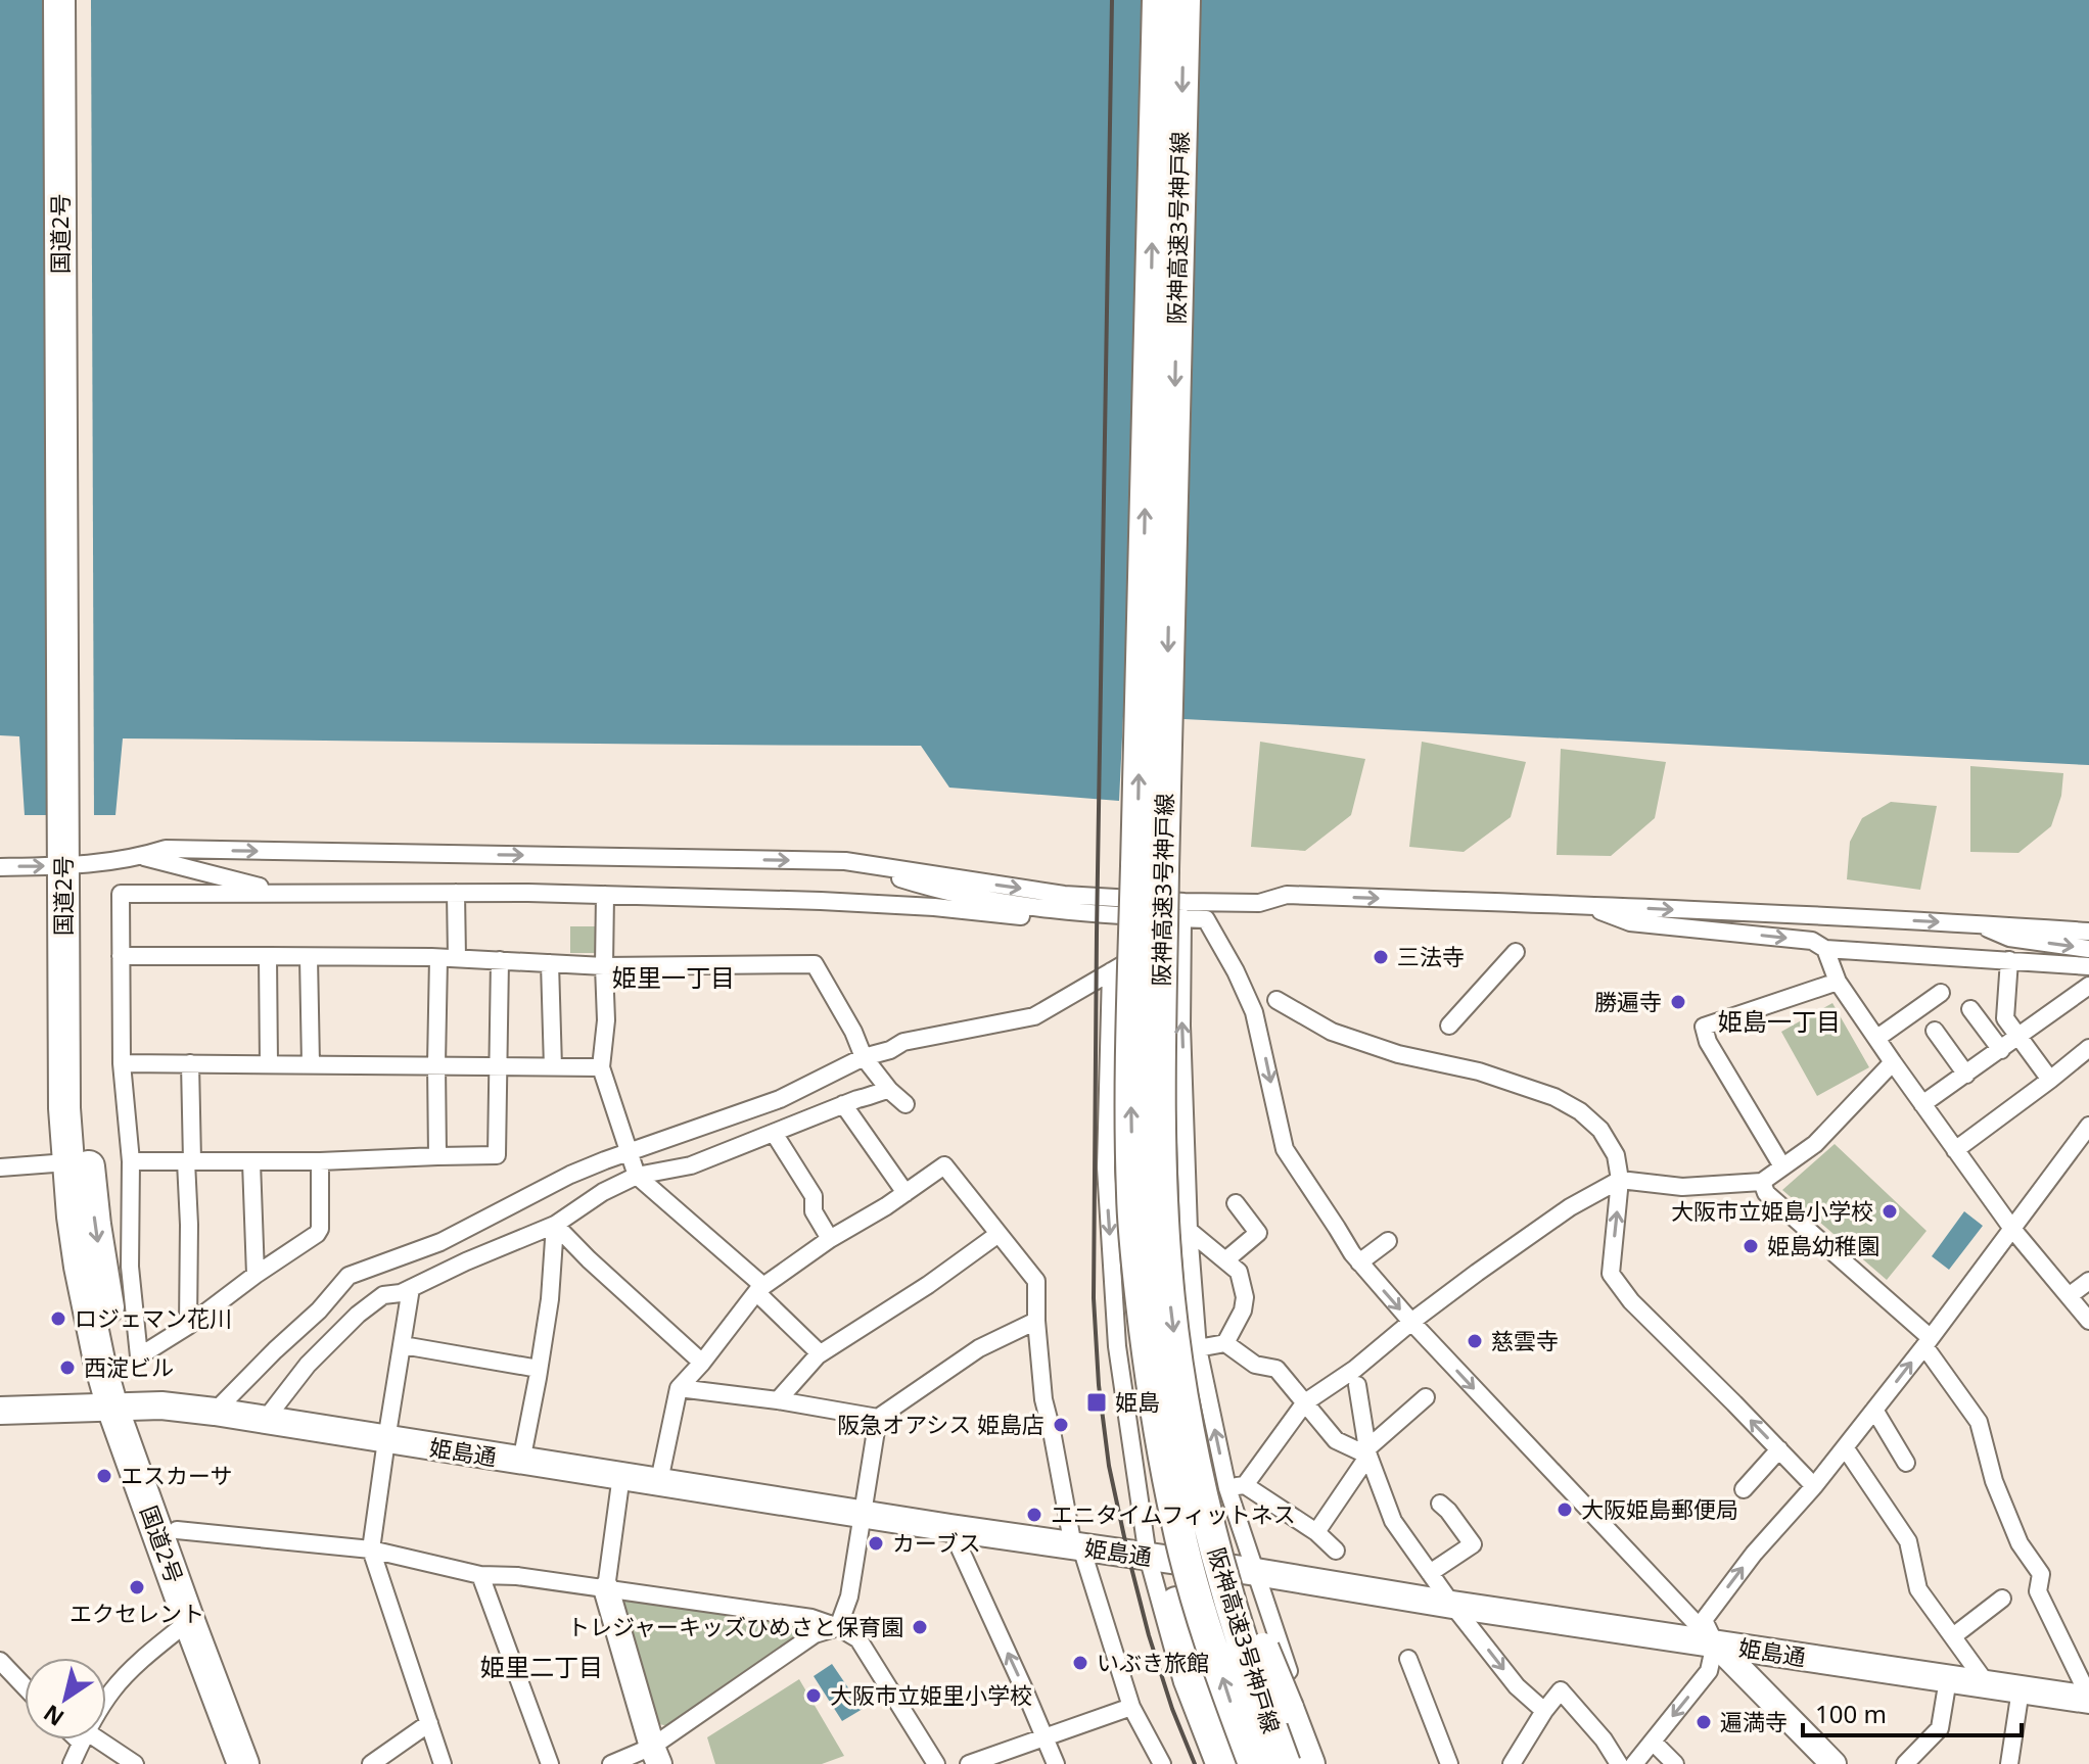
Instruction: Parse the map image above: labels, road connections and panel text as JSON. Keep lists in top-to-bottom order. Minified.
{"streets":{"highway":["阪神高速3号神戸線","国道2号"],"main road":["姫島通"]},"crossings":[["国道2号","姫島通"]],"districts":["姫里一丁目","姫島一丁目","姫里二丁目"],"places":{"other":["三法寺","勝遍寺","大阪市立姫島小学校","姫島幼稚園","ロジェマン花川","慈雲寺","西淀ビル","阪急オアシス 姫島店","エスカーサ","大阪姫島郵便局","エニタイムフィットネス","カーブス","エクセレント","トレジャーキッズひめさと保育園","いぶき旅館","大阪市立姫里小学校","遍満寺"],"transit":["姫島"]},"scale_bar":"100 m","north":"bottom left"}
